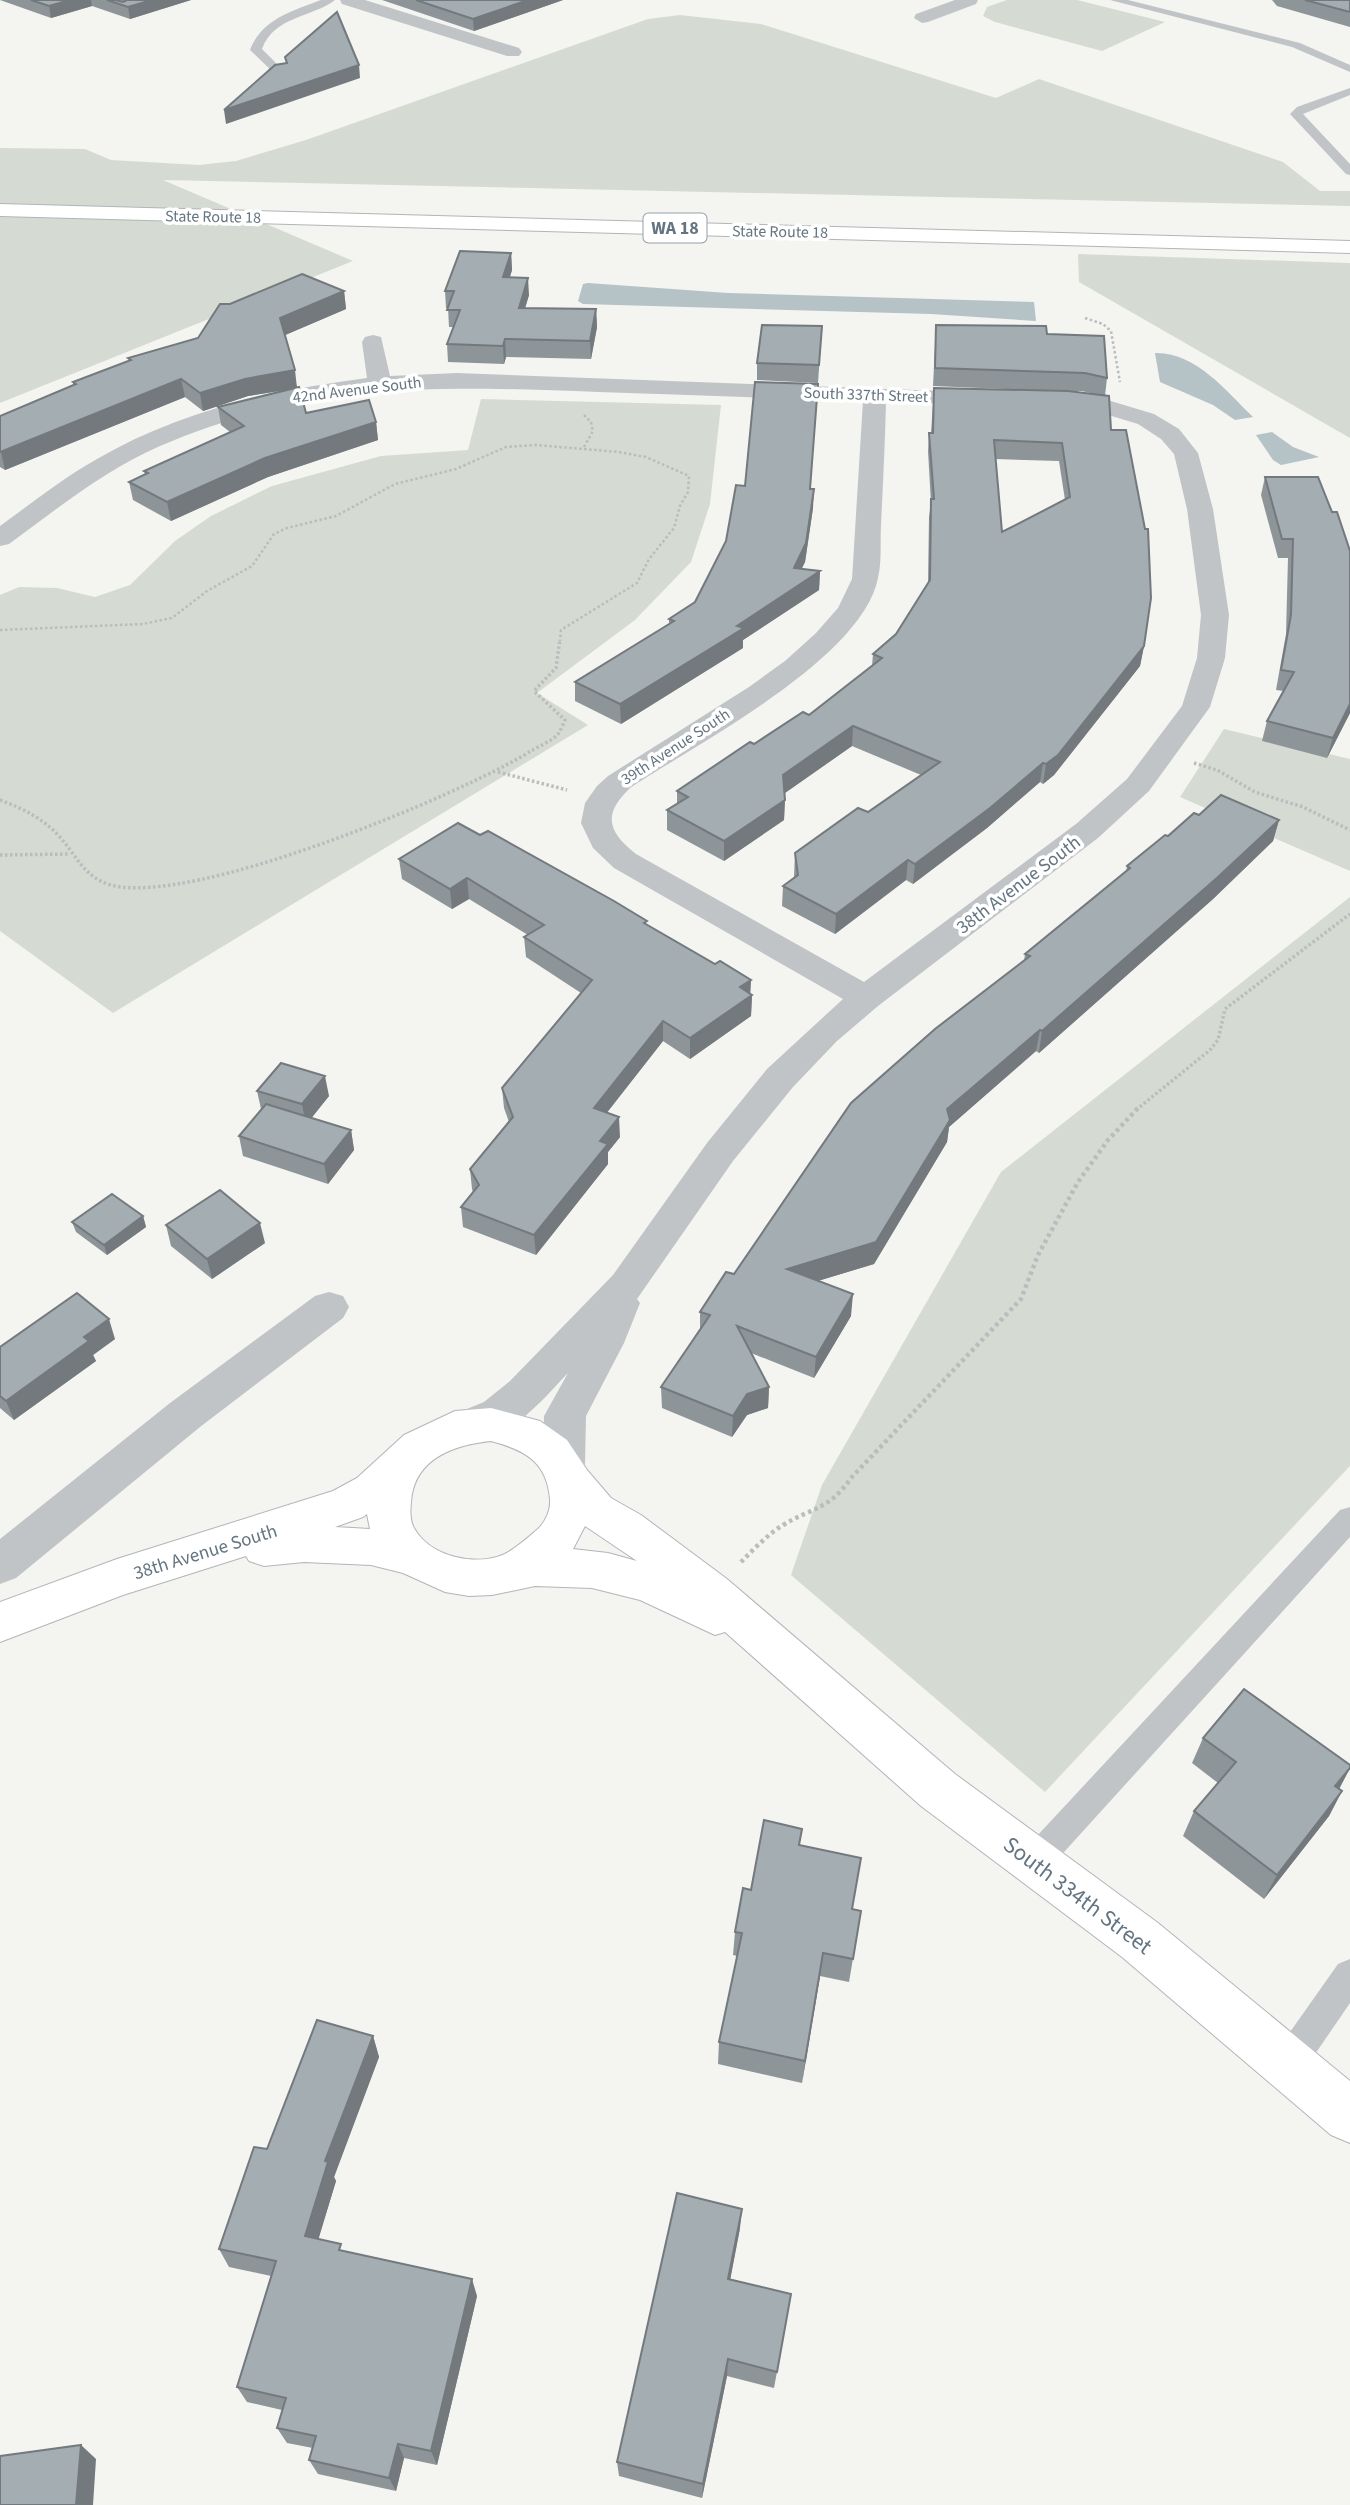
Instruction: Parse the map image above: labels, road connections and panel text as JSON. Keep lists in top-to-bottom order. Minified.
{"streets":{"main road":["State Route 18","WA 18","38th Avenue South","South 334th Street"],"street":["42nd Avenue South","South 337th Street","39th Avenue South"]},"crossings":[["42nd Avenue South","South 337th Street"],["South 337th Street","39th Avenue South"],["39th Avenue South","38th Avenue South"],["38th Avenue South","South 334th Street"]]}
